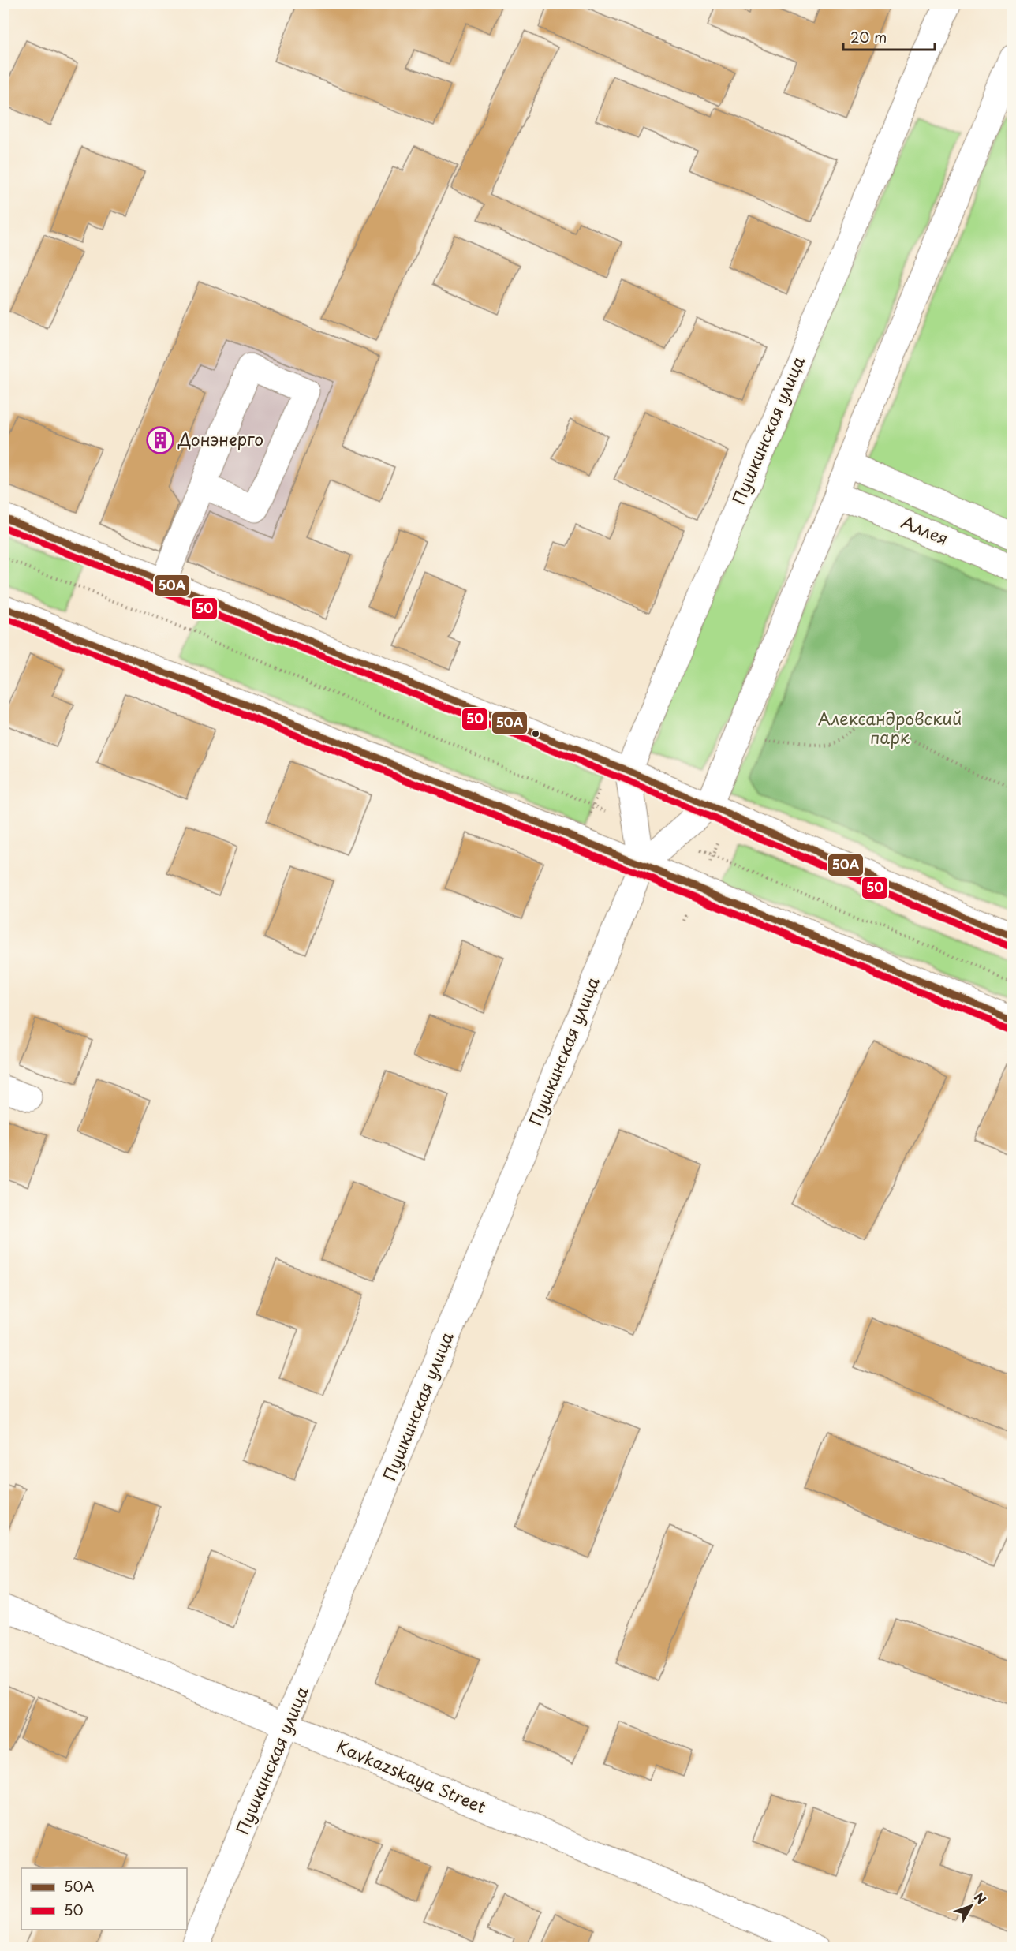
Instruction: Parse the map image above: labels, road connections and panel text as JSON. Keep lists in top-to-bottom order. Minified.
{"streets":{"street":["Пушкинская улица","Аллея","Kavkazskaya Street"]},"crossings":[["Пушкинская улица","Аллея"],["Пушкинская улица","Kavkazskaya Street"]],"parks":["Александровский парк"],"places":{"building":["Донэнерго"]},"lines":["transit line 50А","transit line 50"],"legend":["50А","50"],"scale_bar":"20 m","north":"top right"}
